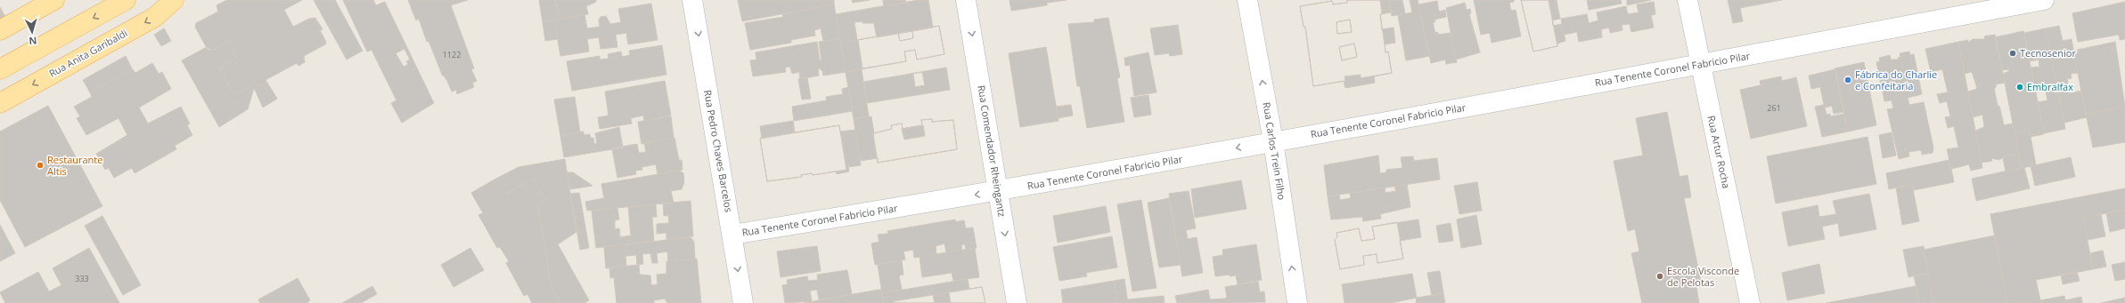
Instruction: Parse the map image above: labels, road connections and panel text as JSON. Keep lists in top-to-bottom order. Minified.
{"streets":{"main road":["Rua Anita Garibaldi"],"street":["Rua Tenente Coronel Fabricio Pilar","Rua Pedro Chaves Barcelos","Rua Comendador Rheingantz","Rua Carlos Trein Filho","Rua Artur Rocha"]},"crossings":[["Rua Tenente Coronel Fabricio Pilar","Rua Pedro Chaves Barcelos"],["Rua Tenente Coronel Fabricio Pilar","Rua Comendador Rheingantz"],["Rua Tenente Coronel Fabricio Pilar","Rua Carlos Trein Filho"],["Rua Tenente Coronel Fabricio Pilar","Rua Artur Rocha"]],"one_way":["Rua Tenente Coronel Fabricio Pilar","Rua Pedro Chaves Barcelos","Rua Comendador Rheingantz","Rua Carlos Trein Filho"],"places":["Tecnosenior","Fábrica do Charlie e Confeitaria","Embralfax","Restaurante Altis","Escola Visconde de Pelotas"],"house_numbers":["1122","261","333"],"north":"bottom"}
